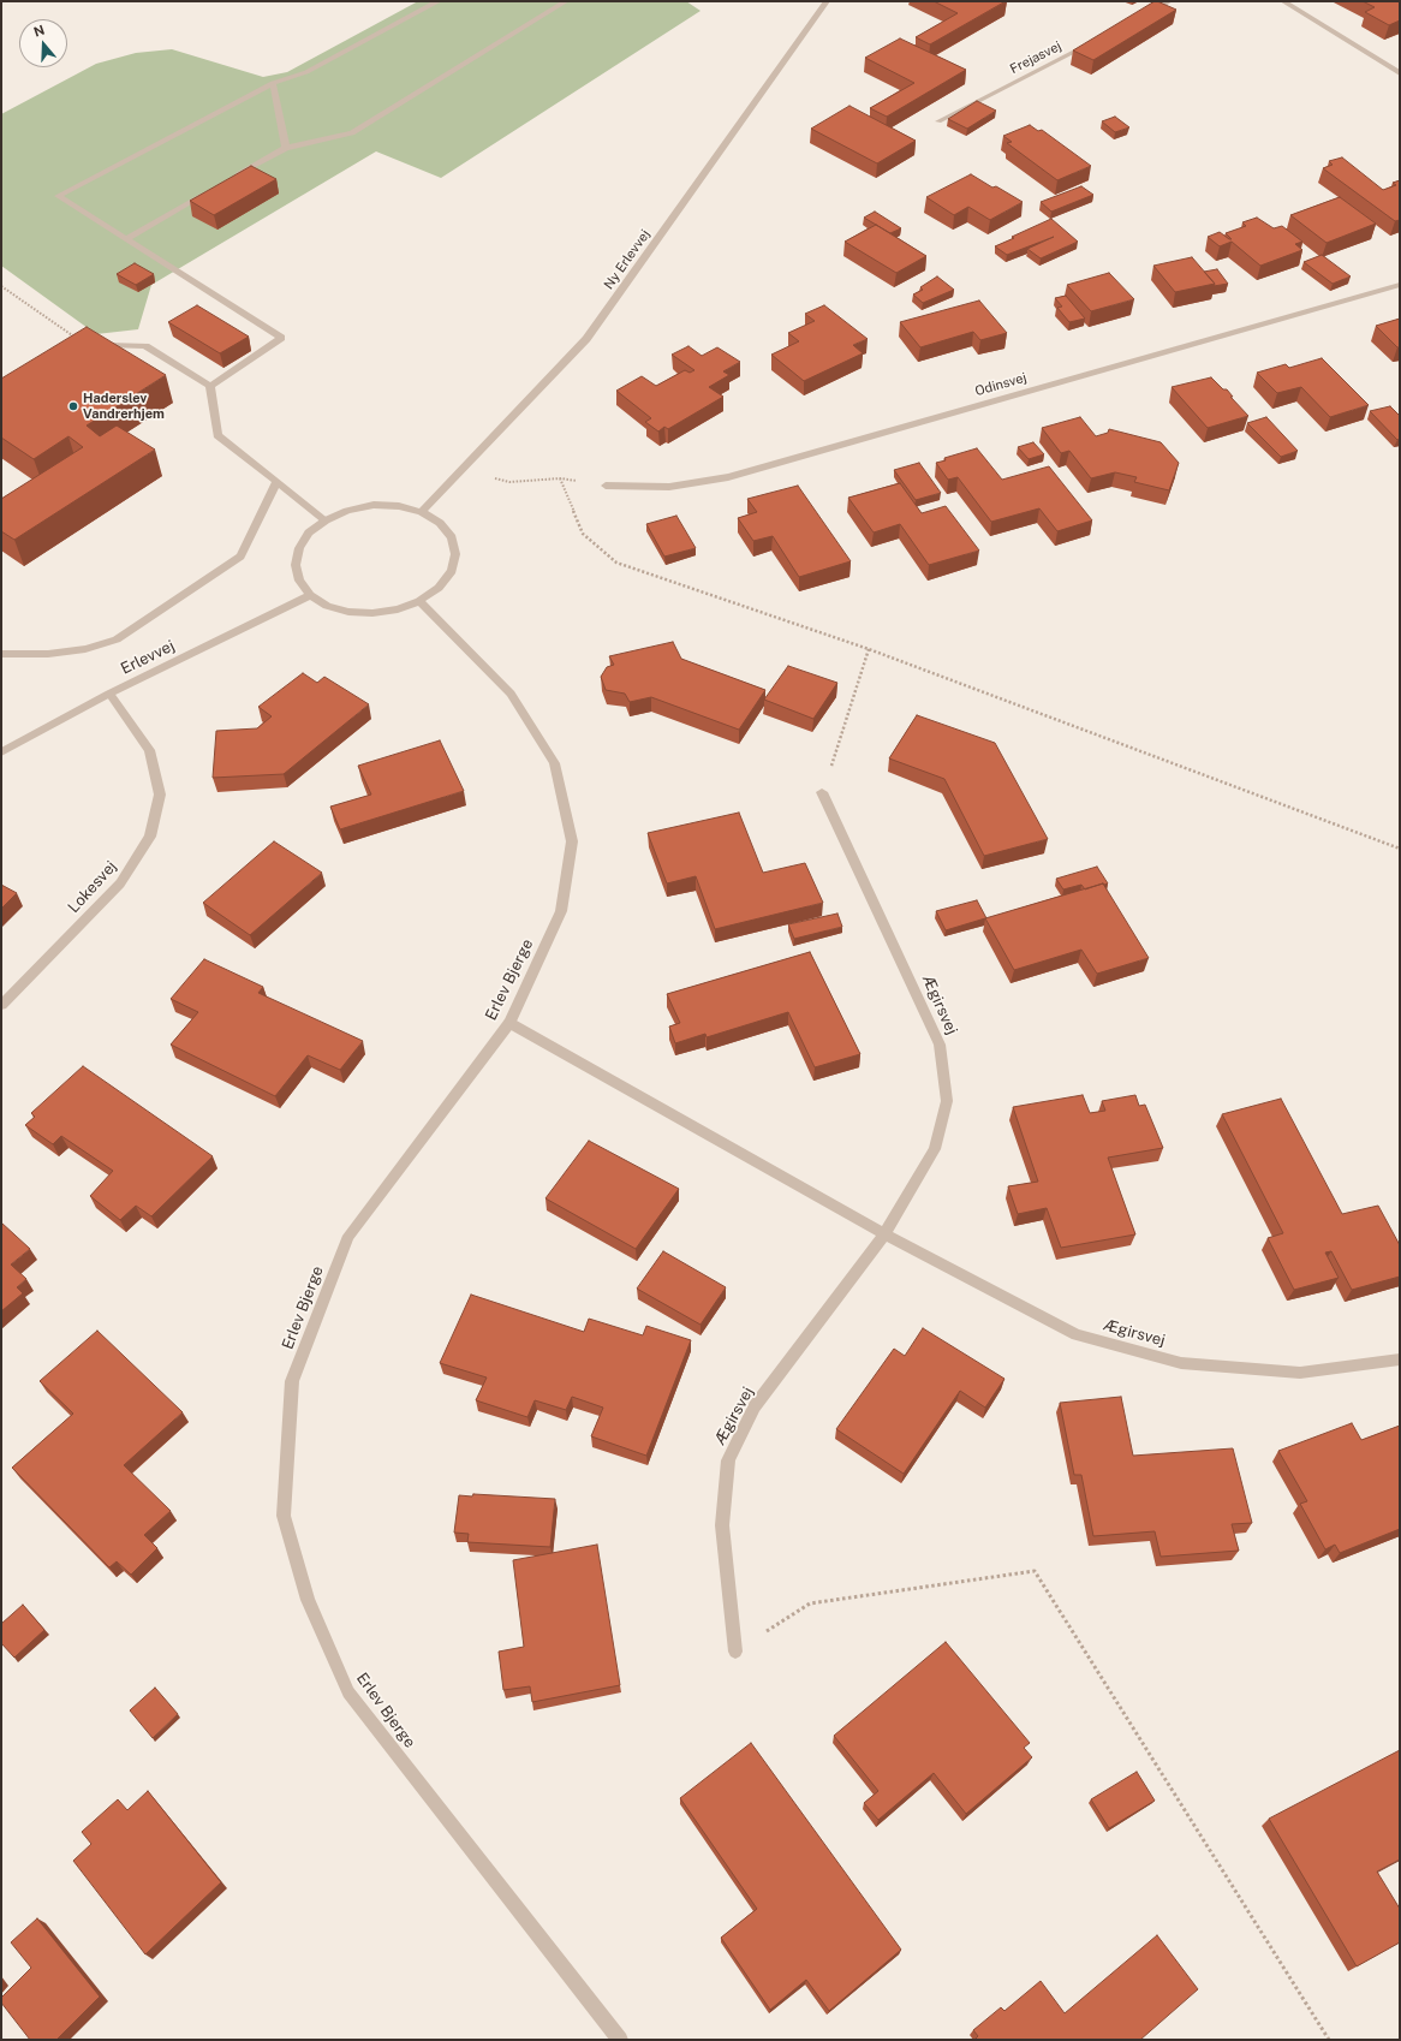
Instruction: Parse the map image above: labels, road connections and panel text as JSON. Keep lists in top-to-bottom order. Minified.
{"streets":{"street":["Frejasvej","Ny Erlevvej","Odinsvej","Erlevvej","Lokesvej","Erlev Bjerge","Ægirsvej"]},"crossings":[["Ny Erlevvej","Erlevvej"],["Ny Erlevvej","Erlev Bjerge"],["Erlevvej","Lokesvej"],["Erlevvej","Erlev Bjerge"],["Erlev Bjerge","Ægirsvej"]],"places":["Haderslev Vandrerhjem"],"north":"top"}
